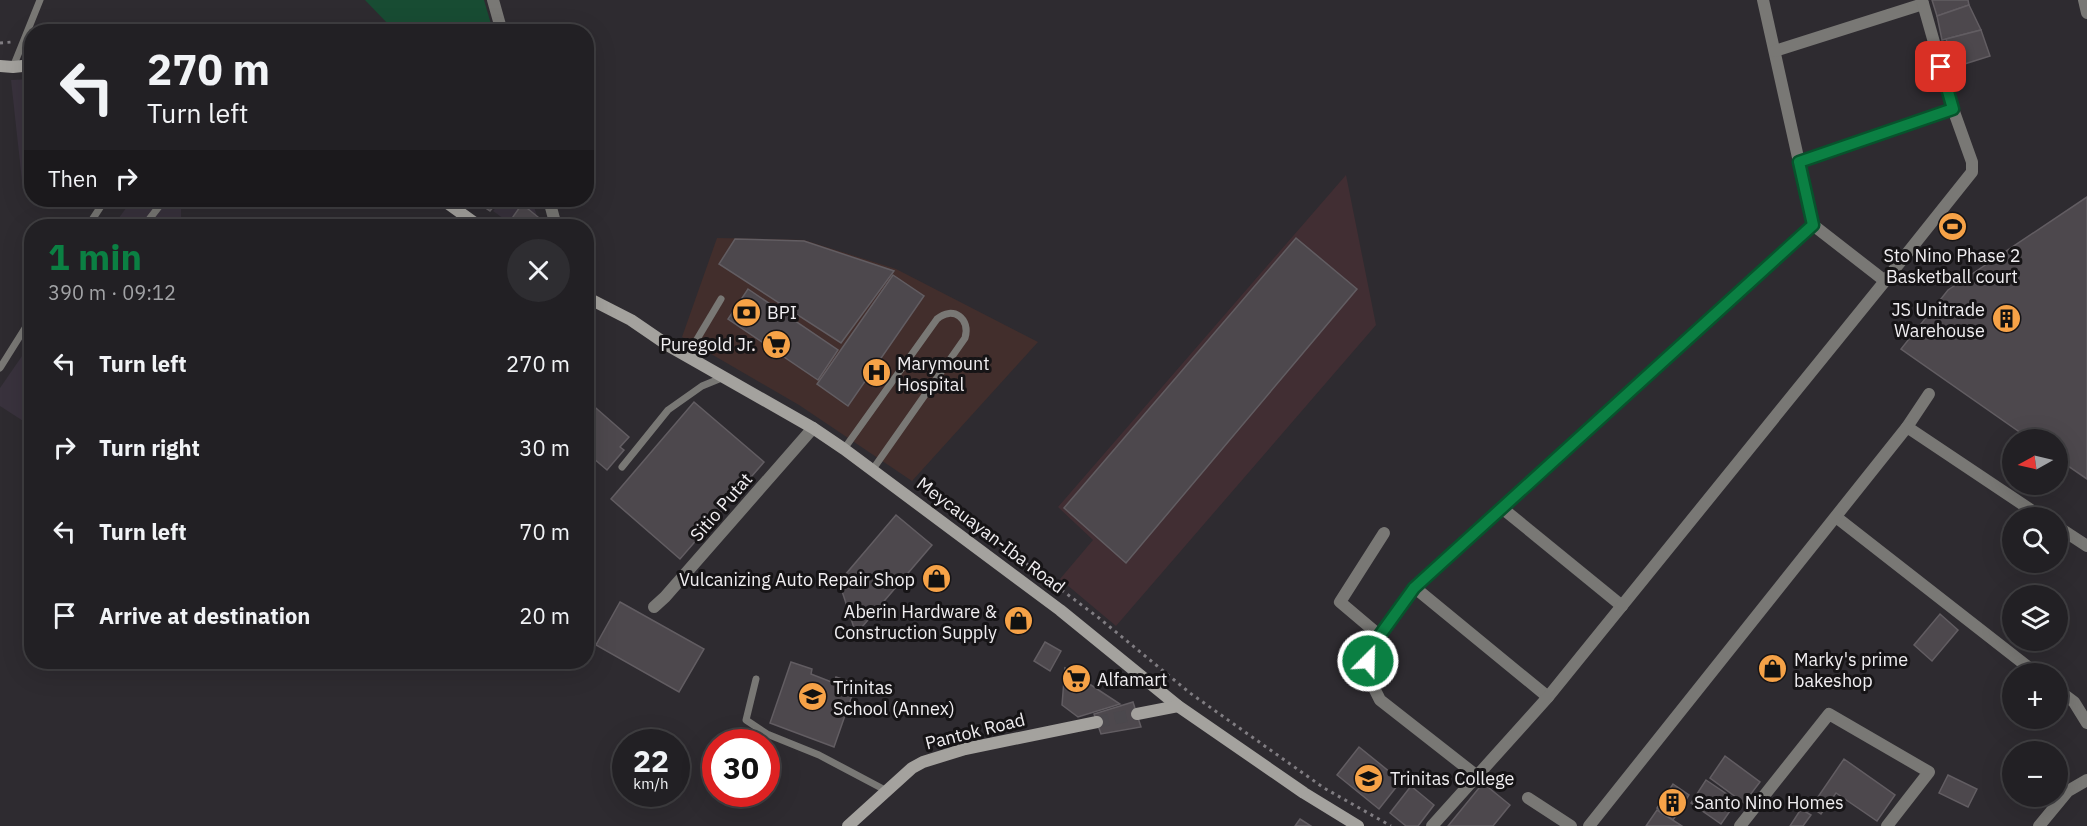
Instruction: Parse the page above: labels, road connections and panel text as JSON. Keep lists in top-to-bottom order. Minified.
{"streets":{"main road":["Meycauayan-Iba Road","Pantok Road"],"street":["Sitio Putat"]},"crossings":[["Sitio Putat","Meycauayan-Iba Road"]],"places":{"sports":["Sto Nino Phase 2 Basketball court"],"bank":["BPI"],"building":["JS Unitrade Warehouse","Santo Nino Homes"],"supermarket":["Puregold Jr.","Alfamart"],"hospital":["Marymount Hospital"],"shop":["Vulcanizing Auto Repair Shop","Aberin Hardware & Construction Supply","Marky's prime bakeshop"],"school or university":["Trinitas School (Annex)","Trinitas College"]},"north":"left","page":{"turn":["270 m","Turn left"],"then":"Then","heading":["1 min","390 m · 09:12"],"list":[{"name":"Turn left","value":"270 m"},{"name":"Turn right","value":"30 m"},{"name":"Turn left","value":"70 m"},{"name":"Arrive at destination","value":"20 m"}],"map_buttons":["+","−"],"speed":"22 km/h","limit":"30"}}
